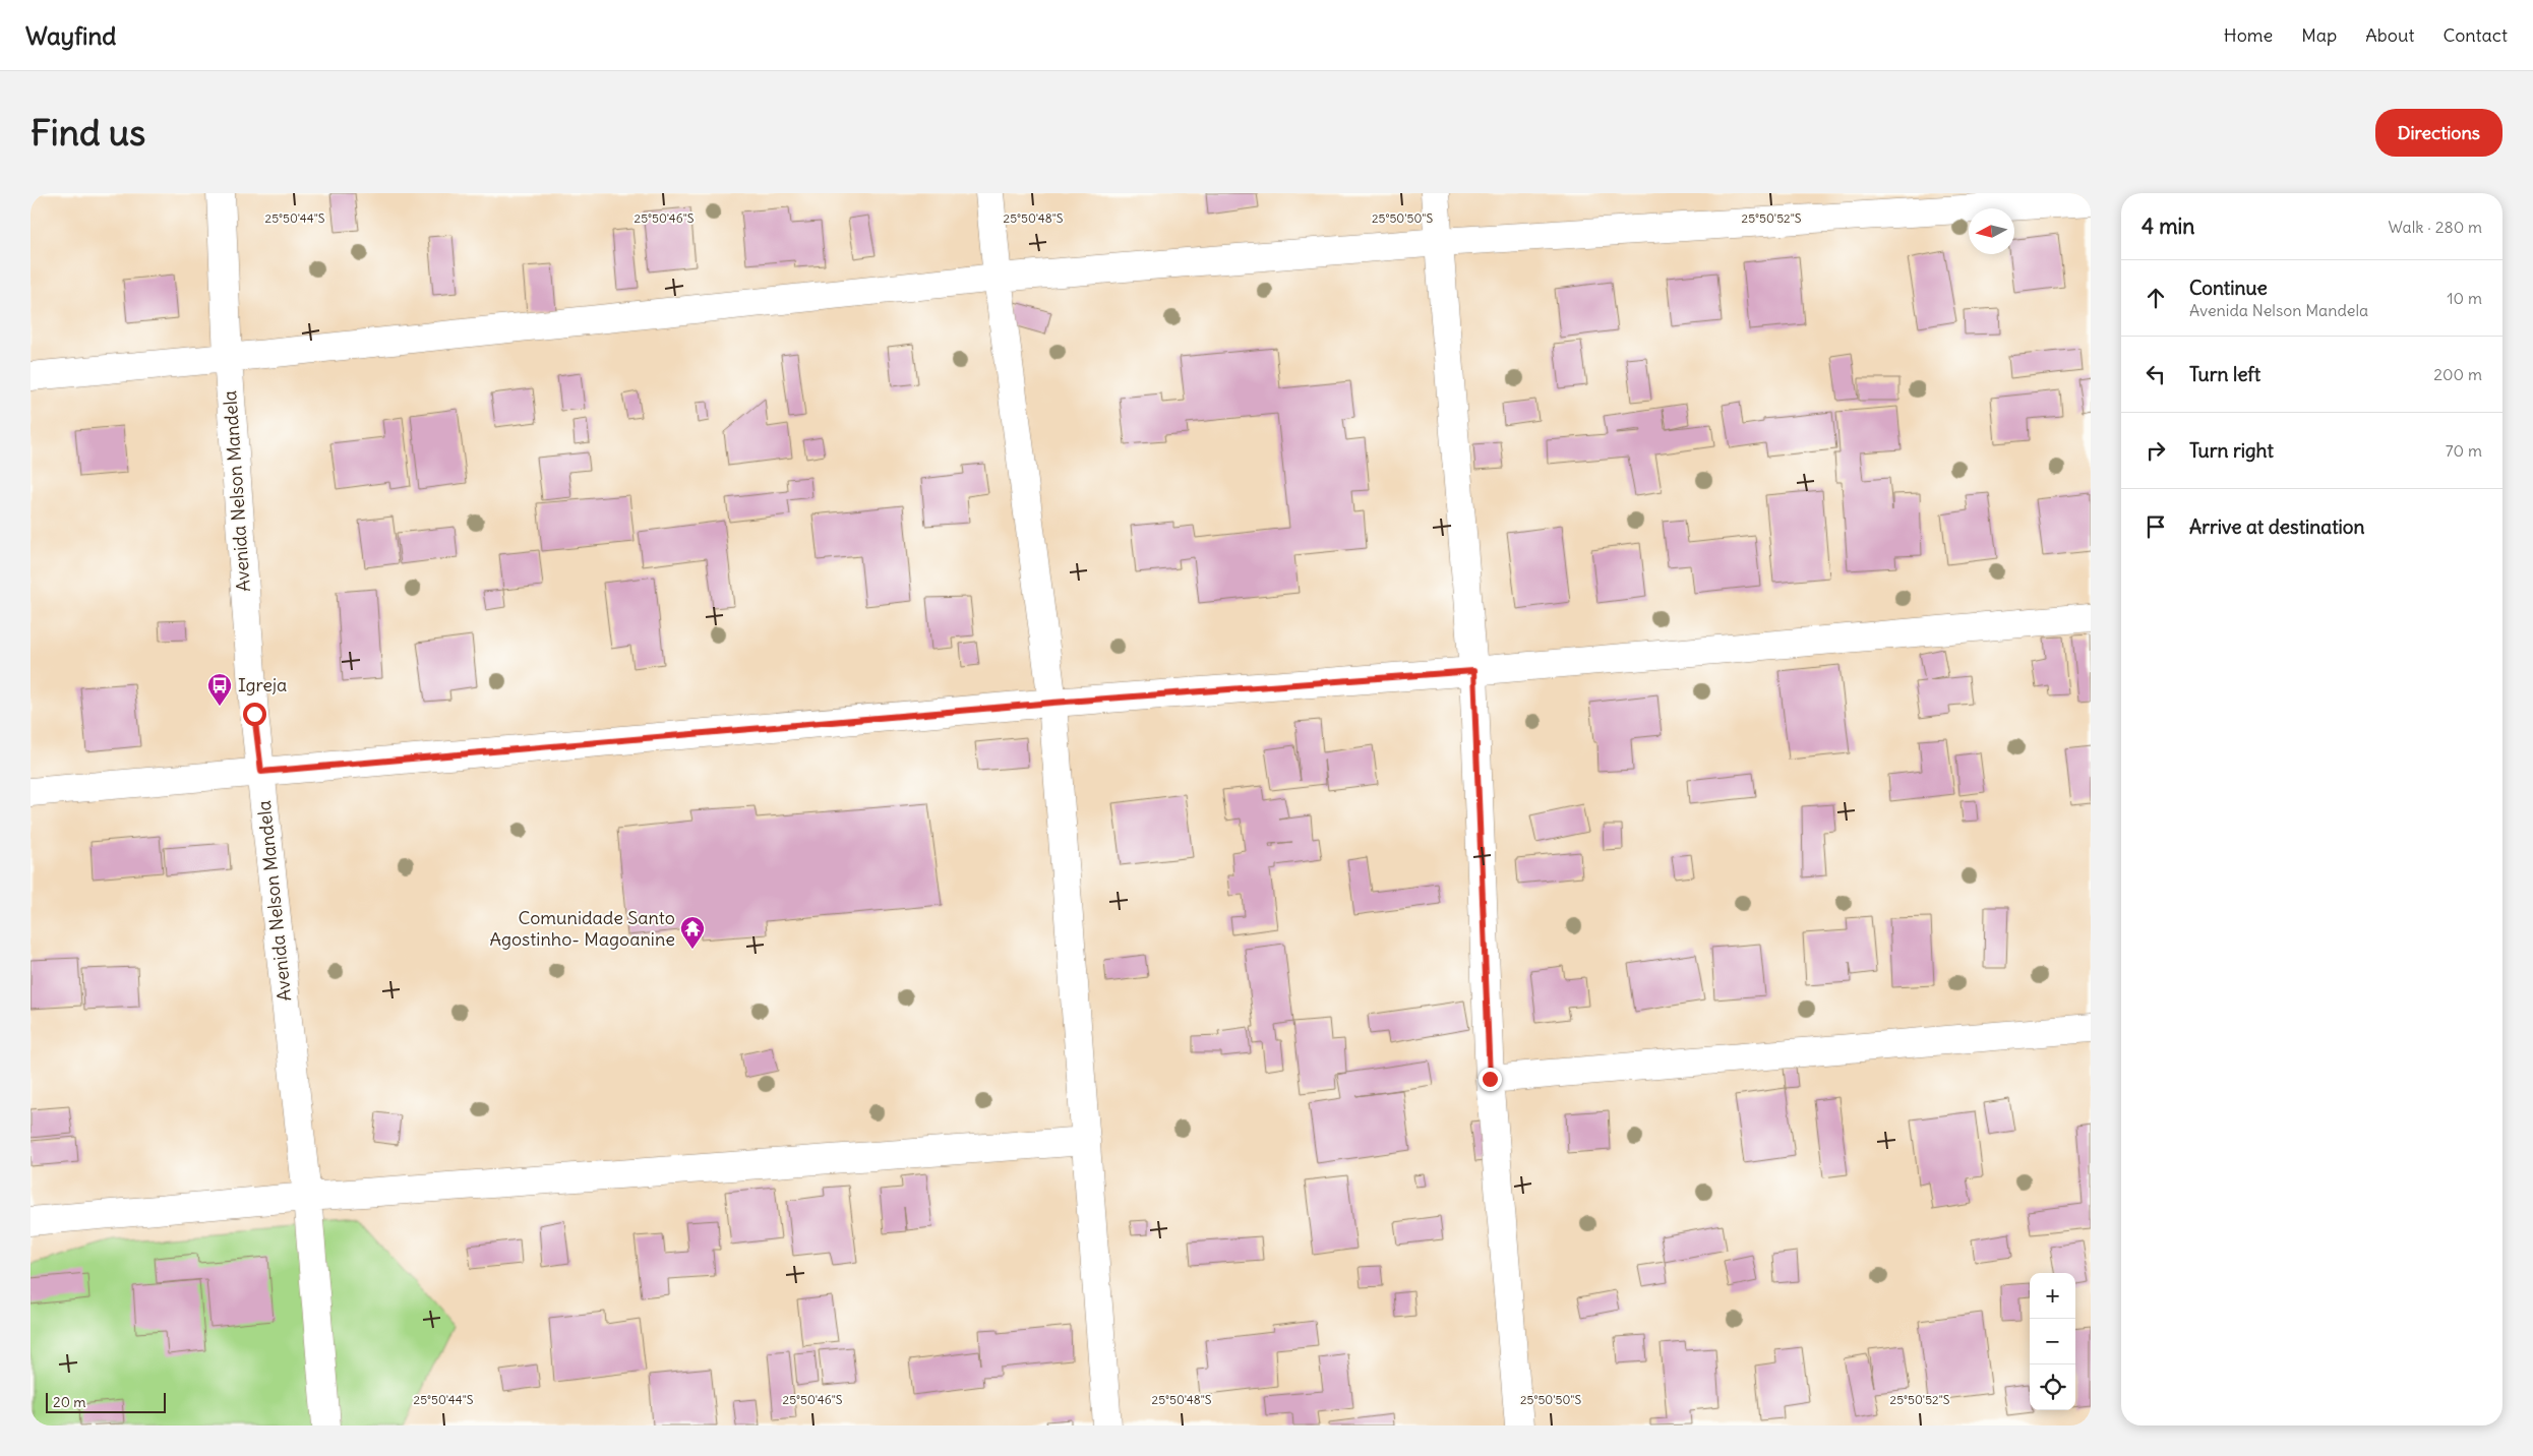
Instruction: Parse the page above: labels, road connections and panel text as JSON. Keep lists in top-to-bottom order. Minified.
{"streets":{"street":["Avenida Nelson Mandela"]},"places":{"bus stop":["Igreja"],"temple":["Comunidade Santo Agostinho- Magoanine"]},"scale_bar":"20 m","north":"left","page":{"header":"Wayfind","nav":["Home","Map","About","Contact"],"buttons":"Directions","title":"Find us","heading":["4 min","Walk · 280 m"],"list":[["Continue","Avenida Nelson Mandela","10 m"],["Turn left","200 m"],["Turn right","70 m"],"Arrive at destination"],"map_buttons":["+","−"],"scale":"20 m"},"coordinates":["25°50'44\"S","25°50'46\"S","25°50'48\"S","25°50'50\"S","25°50'52\"S"]}
